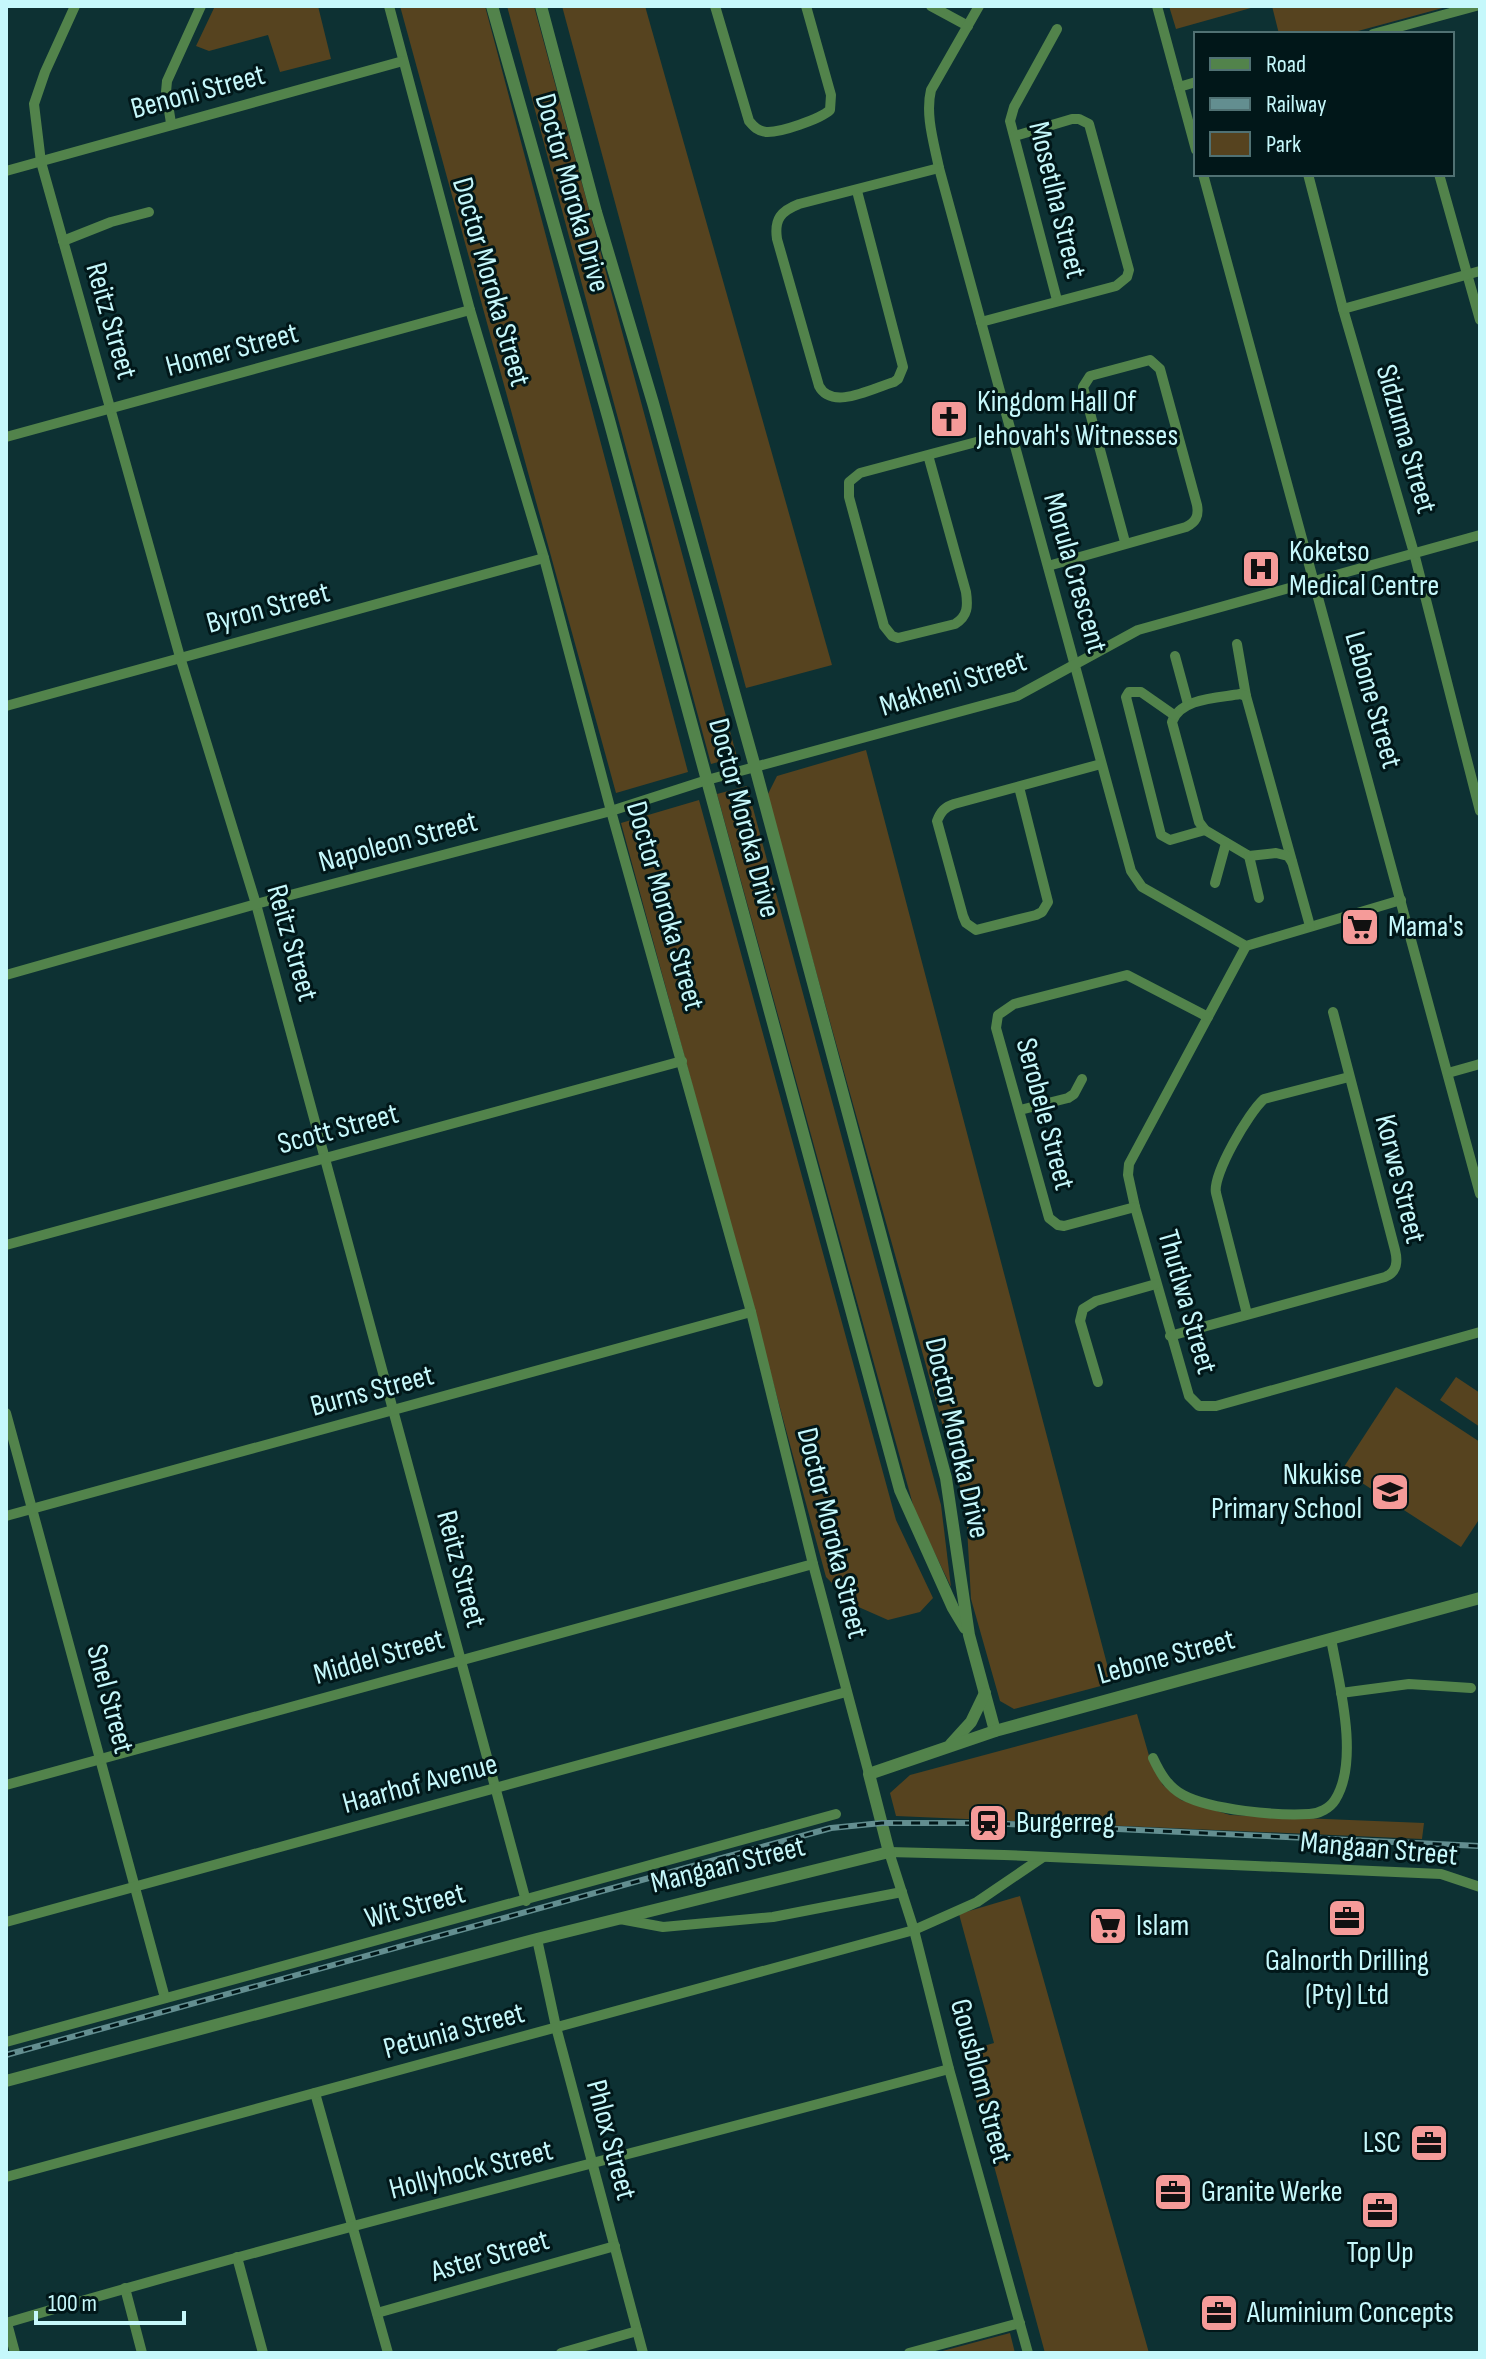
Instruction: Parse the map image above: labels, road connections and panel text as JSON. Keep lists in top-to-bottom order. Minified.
{"streets":{"street":["Benoni Street","Doctor Moroka Drive","Mosetlha Street","Doctor Moroka Street","Reitz Street","Homer Street","Sidzuma Street","Morula Crescent","Byron Street","Makheni Street","Lebone Street","Napoleon Street","Serobele Street","Scott Street","Korwe Street","Thutlwa Street","Burns Street","Middel Street","Snel Street","Haarhof Avenue","Mangaan Street","Wit Street","Petunia Street","Gousblom Street","Phlox Street","Hollyhock Street","Aster Street"]},"crossings":[["Benoni Street","Doctor Moroka Street"],["Benoni Street","Reitz Street"],["Doctor Moroka Drive","Makheni Street"],["Doctor Moroka Drive","Lebone Street"],["Doctor Moroka Drive","Napoleon Street"],["Doctor Moroka Street","Homer Street"],["Doctor Moroka Street","Byron Street"],["Doctor Moroka Street","Lebone Street"],["Doctor Moroka Street","Napoleon Street"],["Doctor Moroka Street","Scott Street"],["Doctor Moroka Street","Burns Street"],["Doctor Moroka Street","Middel Street"],["Doctor Moroka Street","Haarhof Avenue"],["Doctor Moroka Street","Gousblom Street"],["Reitz Street","Homer Street"],["Reitz Street","Byron Street"],["Reitz Street","Napoleon Street"],["Reitz Street","Scott Street"],["Reitz Street","Burns Street"],["Reitz Street","Middel Street"],["Reitz Street","Haarhof Avenue"],["Reitz Street","Wit Street"],["Sidzuma Street","Makheni Street"],["Morula Crescent","Makheni Street"],["Morula Crescent","Thutlwa Street"],["Makheni Street","Lebone Street"],["Makheni Street","Napoleon Street"],["Serobele Street","Thutlwa Street"],["Korwe Street","Thutlwa Street"],["Burns Street","Snel Street"],["Middel Street","Snel Street"],["Snel Street","Haarhof Avenue"],["Snel Street","Wit Street"],["Mangaan Street","Petunia Street"],["Mangaan Street","Gousblom Street"],["Mangaan Street","Phlox Street"],["Petunia Street","Gousblom Street"],["Petunia Street","Phlox Street"],["Gousblom Street","Hollyhock Street"],["Phlox Street","Hollyhock Street"],["Phlox Street","Aster Street"]],"places":{"church":["Kingdom Hall Of Jehovah's Witnesses"],"hospital":["Koketso Medical Centre"],"supermarket":["Mama's","Islam"],"school or university":["Nkukise Primary School"],"station":["Burgerreg"],"office":["Galnorth Drilling (Pty) Ltd","LSC","Granite Werke","Top Up","Aluminium Concepts"]},"legend":["Road","Railway","Park"],"scale_bar":"100 m"}
